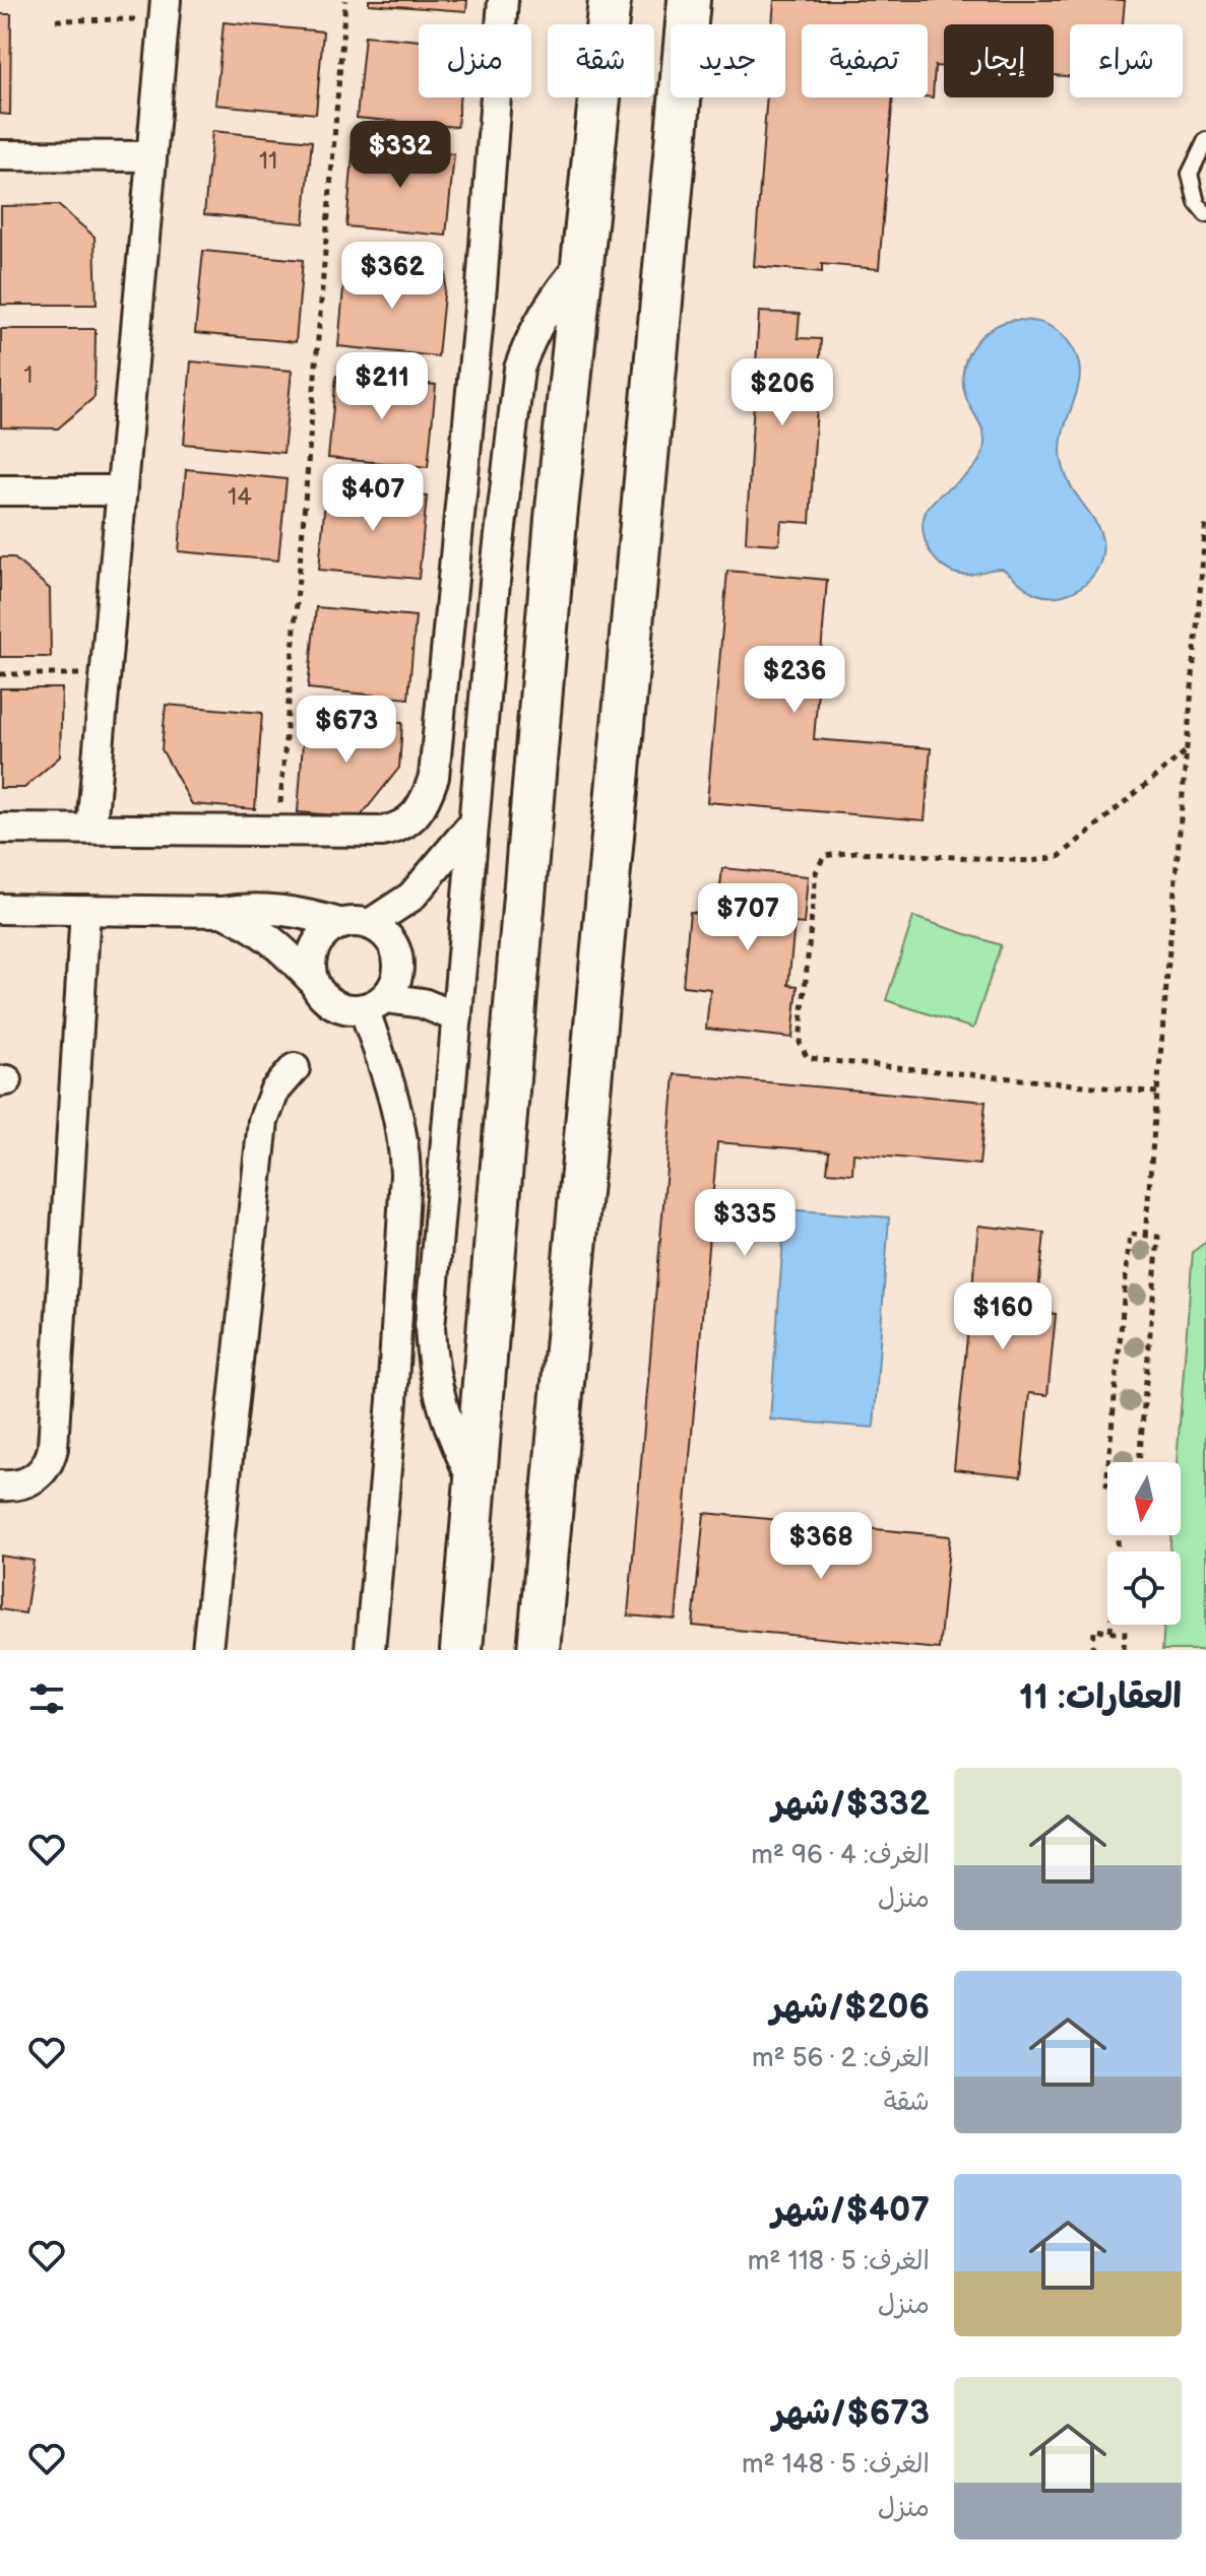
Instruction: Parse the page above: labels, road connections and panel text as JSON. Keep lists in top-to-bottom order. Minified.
{"house_numbers":["11","1","14"],"north":"bottom","page":{"chip":["شراء","إيجار","تصفية","جديد","شقة","منزل"],"price":["$332","$362","$211","$206","$407","$236","$673","$707","$335","$160","$368"],"heading":"العقارات: 11","list":[{"name":"$332/شهر","note":"الغرف: 4 · 96 m² · منزل"},{"name":"$206/شهر","note":"الغرف: 2 · 56 m² · شقة"},{"name":"$407/شهر","note":"الغرف: 5 · 118 m² · منزل"},{"name":"$673/شهر","note":"الغرف: 5 · 148 m² · منزل"}]}}
